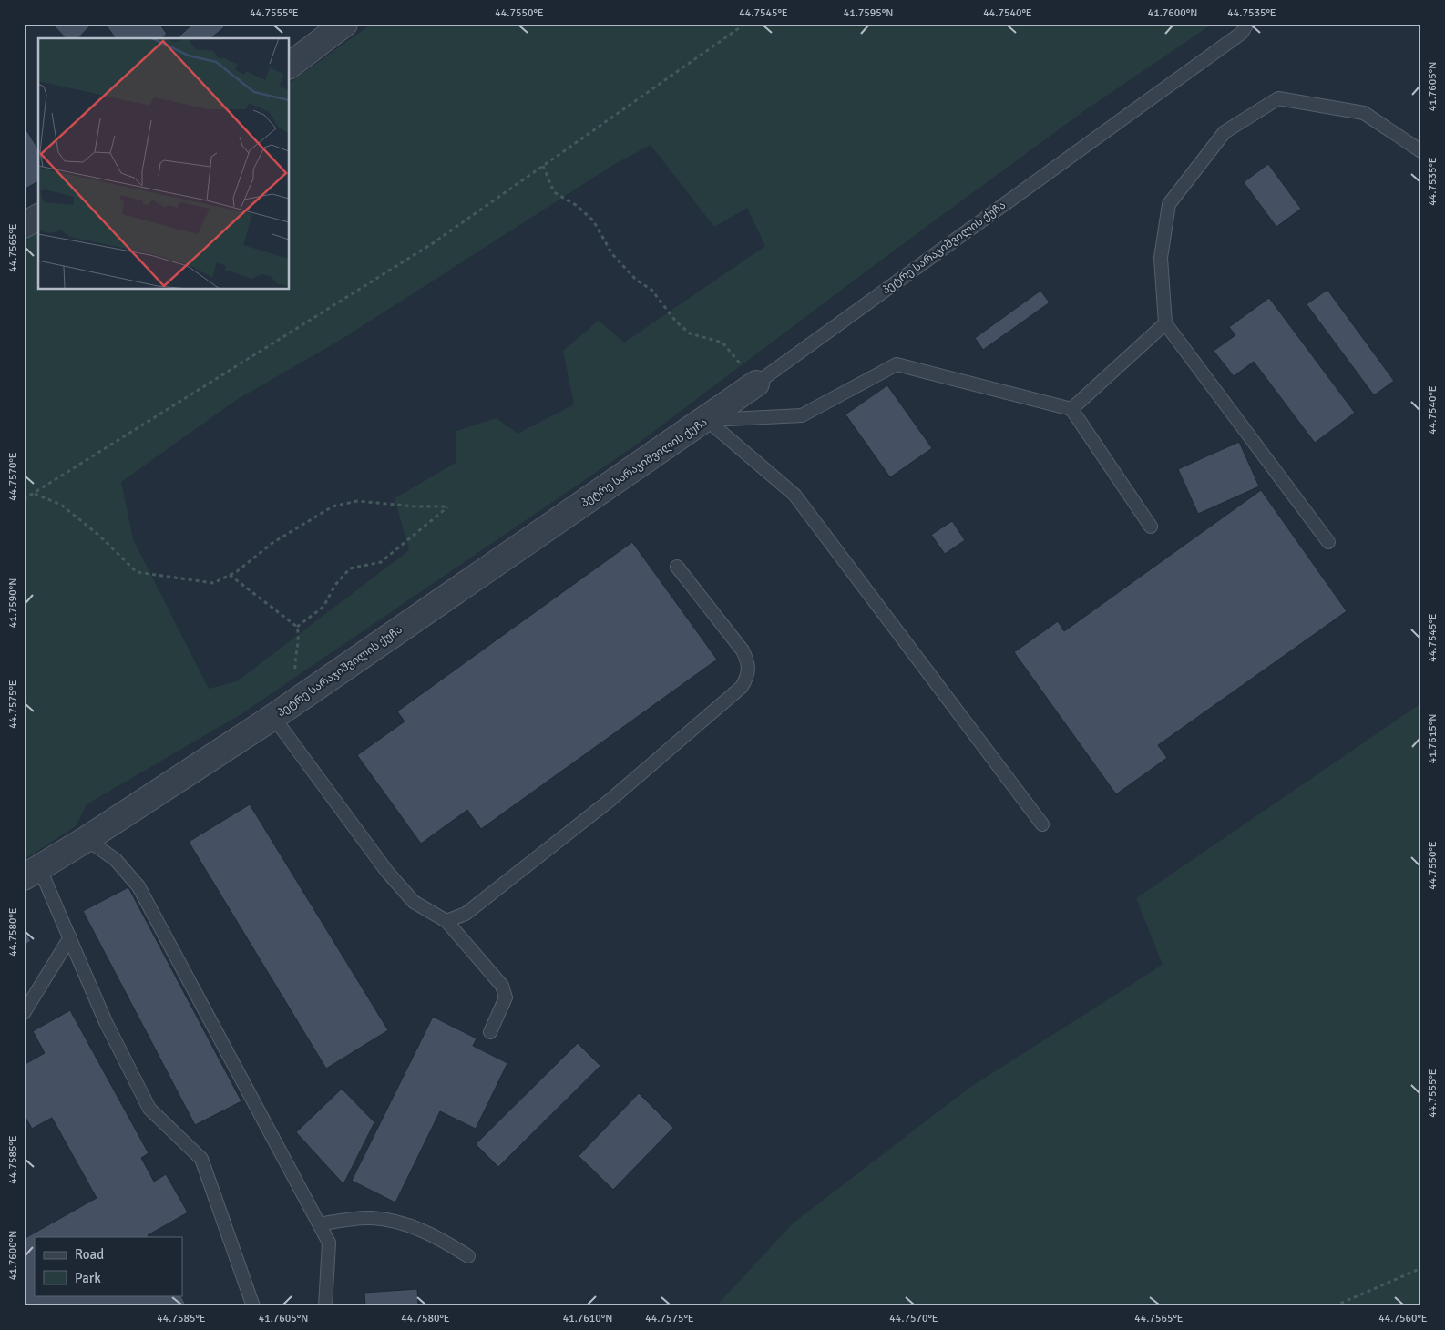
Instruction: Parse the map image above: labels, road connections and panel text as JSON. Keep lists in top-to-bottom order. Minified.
{"streets":{"street":["პეტრე სარაჯიშვილის ქუჩა"]},"legend":["Road","Park"],"coordinates":["44.7555°E","44.7550°E","44.7545°E","41.7595°N","44.7540°E","41.7600°N","44.7535°E","41.7605°N","44.7565°E","44.7570°E","41.7590°N","44.7575°E","41.7615°N","44.7580°E","44.7585°E","41.7610°N","44.7560°E"]}
